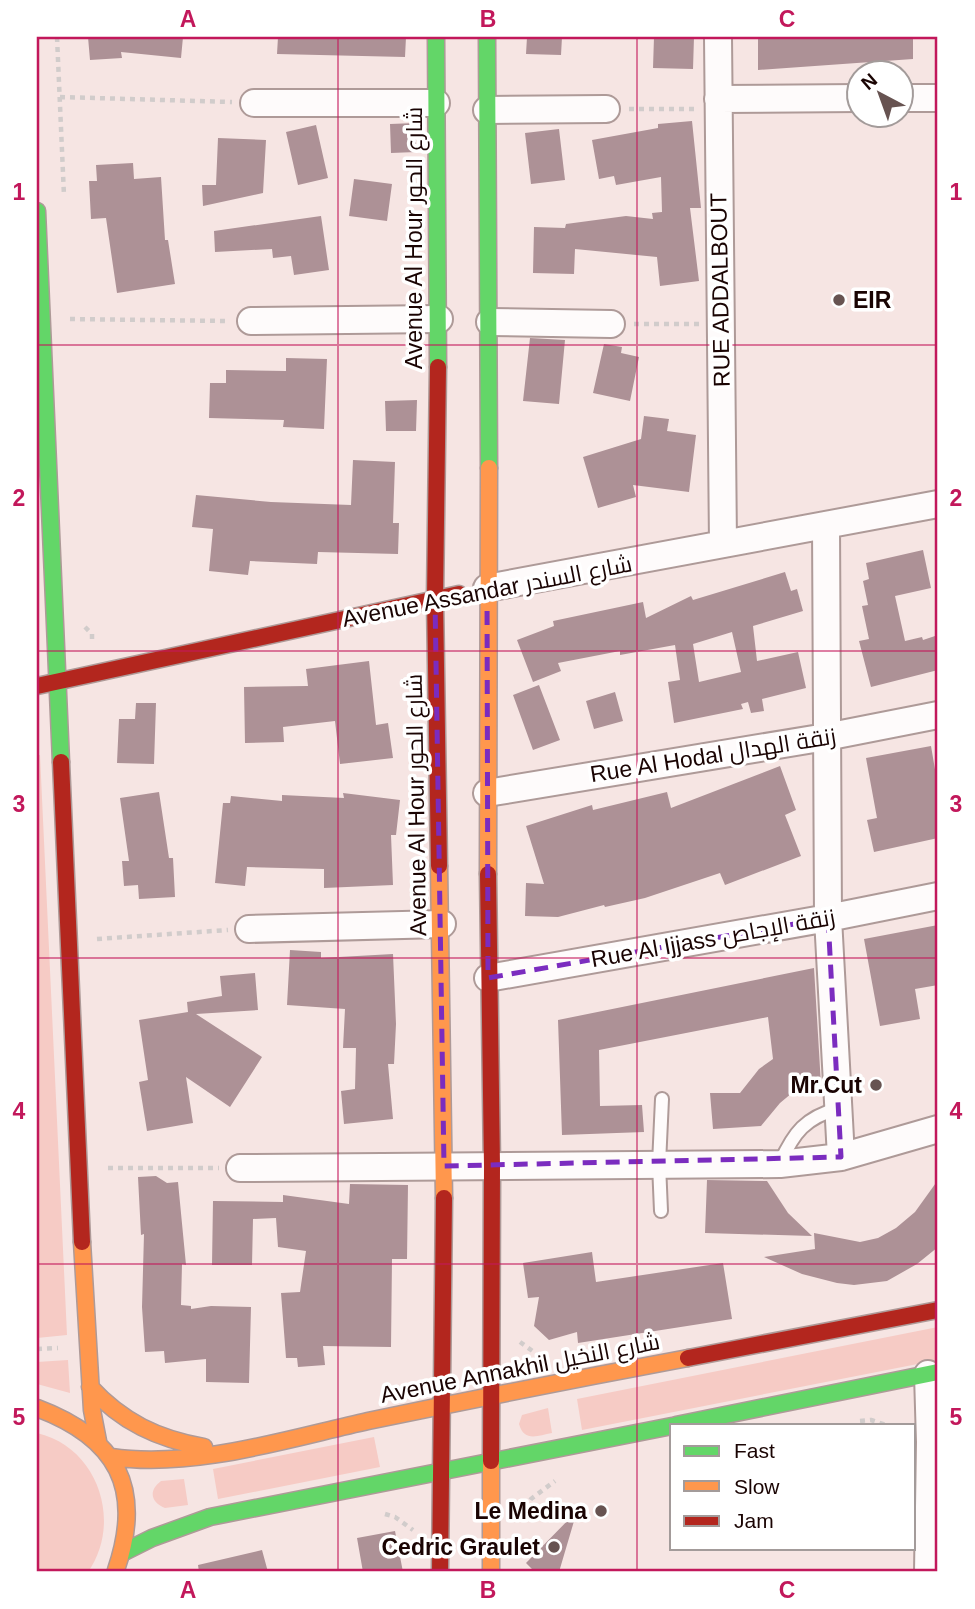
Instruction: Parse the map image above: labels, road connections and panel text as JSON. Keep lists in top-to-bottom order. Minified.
{"streets":{"street":["Avenue Al Hour شارع الحور","RUE ADDALBOUT","Avenue Assandar شارع السندر","Rue Al Hodal زنقة الهدال","Rue Al Ijjass زنقة الإجاص","Avenue Annakhil شارع النخيل"]},"crossings":[["Avenue Al Hour شارع الحور","Avenue Assandar شارع السندر"],["Avenue Al Hour شارع الحور","Avenue Annakhil شارع النخيل"],["RUE ADDALBOUT","Avenue Assandar شارع السندر"]],"places":["EIR","Mr.Cut","Le Medina","Cedric Graulet"],"legend":["Fast","Slow","Jam"],"north":"top left","grid":{"columns":["A","B","C"],"rows":["1","2","3","4","5"]}}
